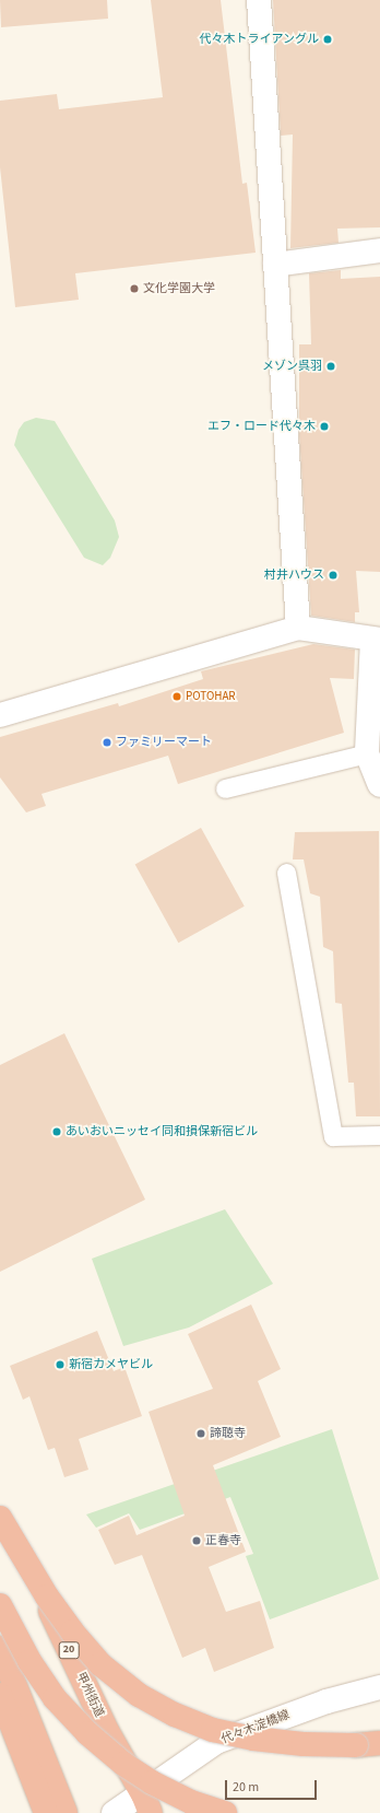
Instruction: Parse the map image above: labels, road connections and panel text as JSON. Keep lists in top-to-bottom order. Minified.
{"streets":{"highway":["20","甲州街道"],"street":["代々木淀橋線"]},"crossings":[["甲州街道","代々木淀橋線"]],"places":["代々木トライアングル","文化学園大学","メゾン呉羽","エフ・ロード代々木","村井ハウス","POTOHAR","ファミリーマート","あいおいニッセイ同和損保新宿ビル","新宿カメヤビル","諦聴寺","正春寺"],"scale_bar":"20 m"}
